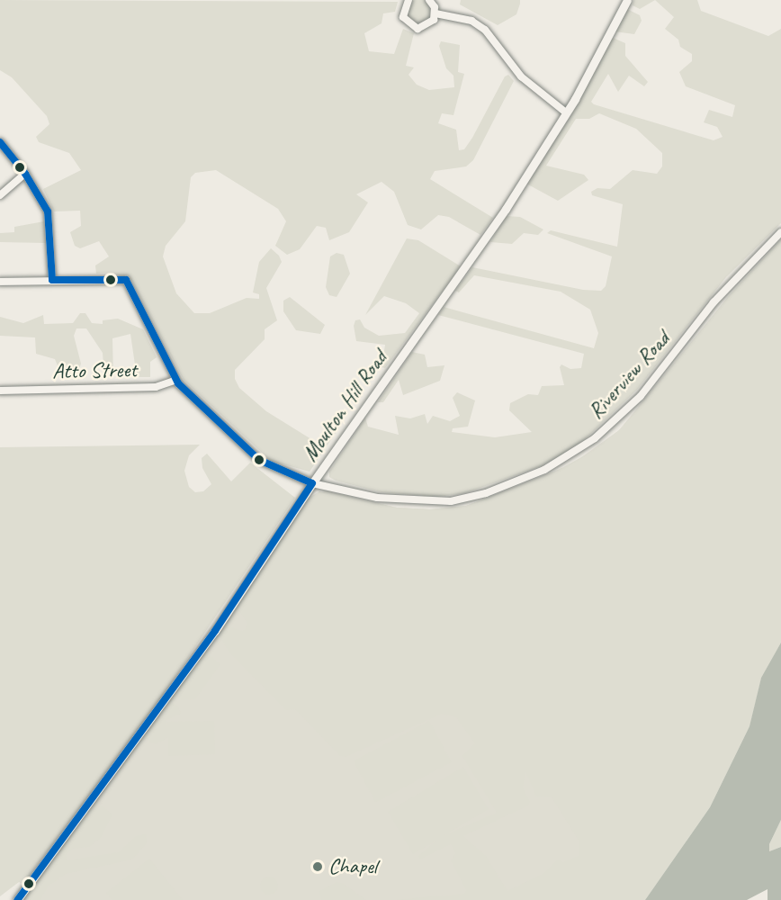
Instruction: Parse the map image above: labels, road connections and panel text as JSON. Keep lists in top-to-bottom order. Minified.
{"streets":{"street":["Atto Street","Riverview Road","Moulton Hill Road"]},"crossings":[["Riverview Road","Moulton Hill Road"]],"places":["Chapel"]}
